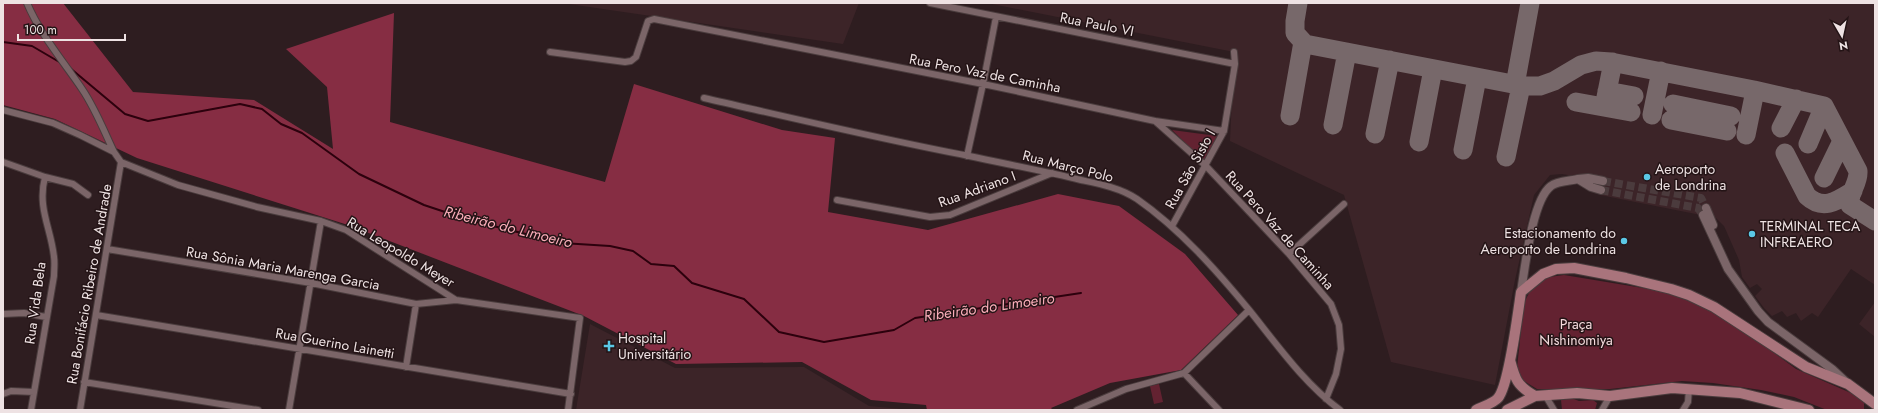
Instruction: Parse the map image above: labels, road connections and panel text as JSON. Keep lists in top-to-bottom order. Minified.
{"streets":{"street":["Rua Paulo VI","Rua Pero Vaz de Caminha","Rua Março Polo","Rua São Sisto I","Rua Adriano I","Rua Leopoldo Meyer","Rua Sônia Maria Marenga Garcia","Rua Bonifácio Ribeiro de Andrade","Rua Vida Bela","Rua Guerino Lainetti"]},"crossings":[["Rua Paulo VI","Rua São Sisto I"],["Rua Pero Vaz de Caminha","Rua Março Polo"],["Rua Pero Vaz de Caminha","Rua São Sisto I"],["Rua Março Polo","Rua São Sisto I"],["Rua Março Polo","Rua Adriano I"],["Rua Leopoldo Meyer","Rua Sônia Maria Marenga Garcia"],["Rua Leopoldo Meyer","Rua Bonifácio Ribeiro de Andrade"],["Rua Leopoldo Meyer","Rua Guerino Lainetti"],["Rua Sônia Maria Marenga Garcia","Rua Bonifácio Ribeiro de Andrade"],["Rua Bonifácio Ribeiro de Andrade","Rua Guerino Lainetti"]],"water":["Ribeirão do Limoeiro"],"parks":["Praça Nishinomiya"],"places":{"other":["Aeroporto de Londrina","TERMINAL TECA INFREAERO","Estacionamento do Aeroporto de Londrina"],"health":["Hospital Universitário"]},"scale_bar":"100 m","north":"bottom"}
